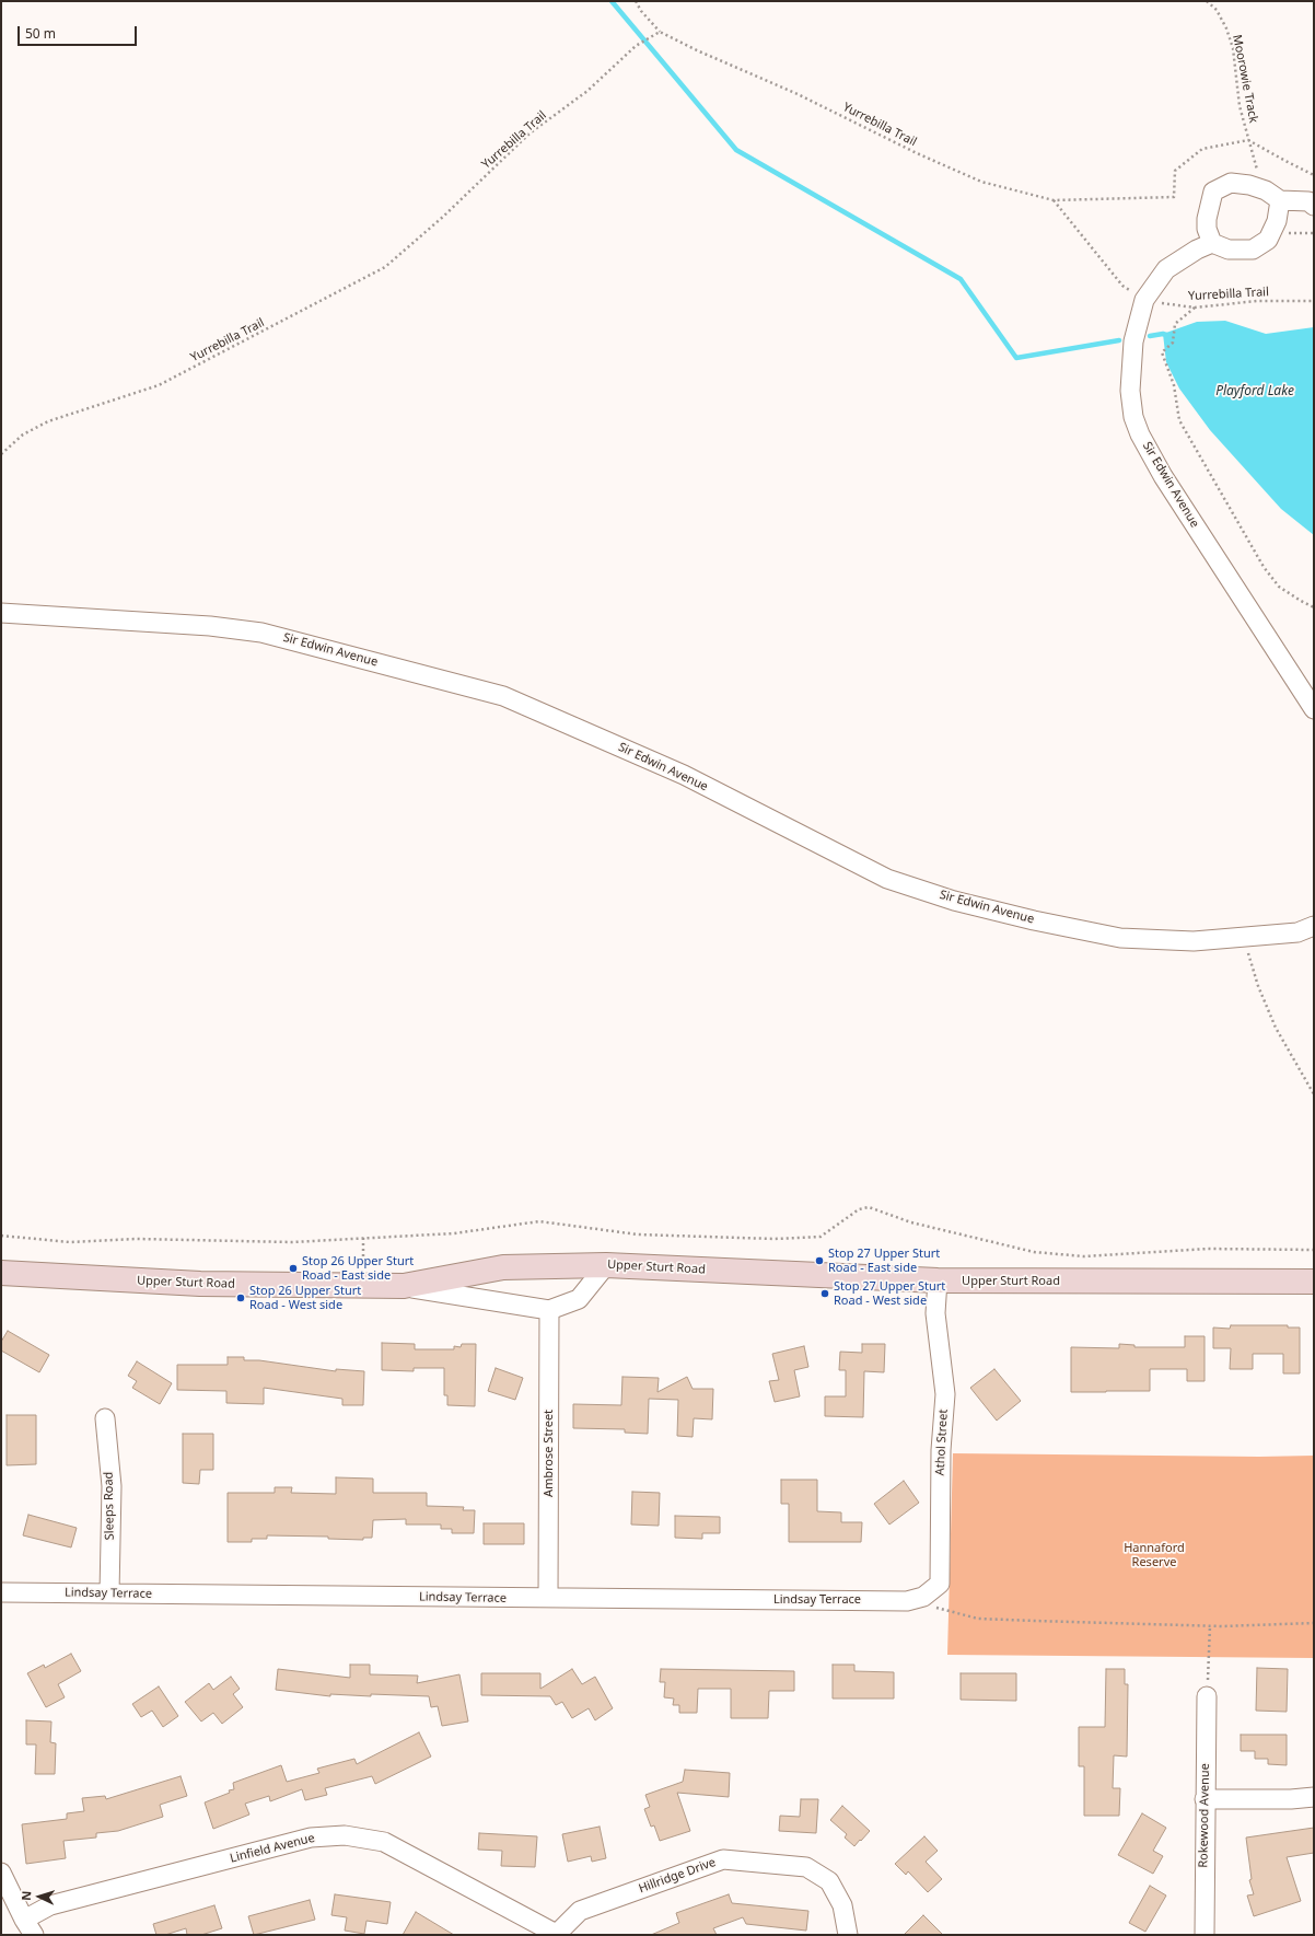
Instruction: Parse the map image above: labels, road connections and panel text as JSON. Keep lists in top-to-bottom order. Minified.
{"streets":{"main road":["Upper Sturt Road"],"street":["Sir Edwin Avenue","Athol Street","Ambrose Street","Sleeps Road","Lindsay Terrace","Rokewood Avenue","Linfield Avenue","Hillridge Drive"],"path":["Moorowie Track","Yurrebilla Trail"]},"crossings":[["Moorowie Track","Yurrebilla Trail"],["Moorowie Track","Sir Edwin Avenue"],["Yurrebilla Trail","Sir Edwin Avenue"],["Upper Sturt Road","Athol Street"],["Athol Street","Lindsay Terrace"],["Ambrose Street","Lindsay Terrace"],["Sleeps Road","Lindsay Terrace"],["Linfield Avenue","Hillridge Drive"]],"water":["Playford Lake"],"parks":["Hannaford Reserve"],"places":["Stop 27 Upper Sturt Road - East side","Stop 26 Upper Sturt Road - East side","Stop 27 Upper Sturt Road - West side","Stop 26 Upper Sturt Road - West side"],"scale_bar":"50 m","north":"left"}
